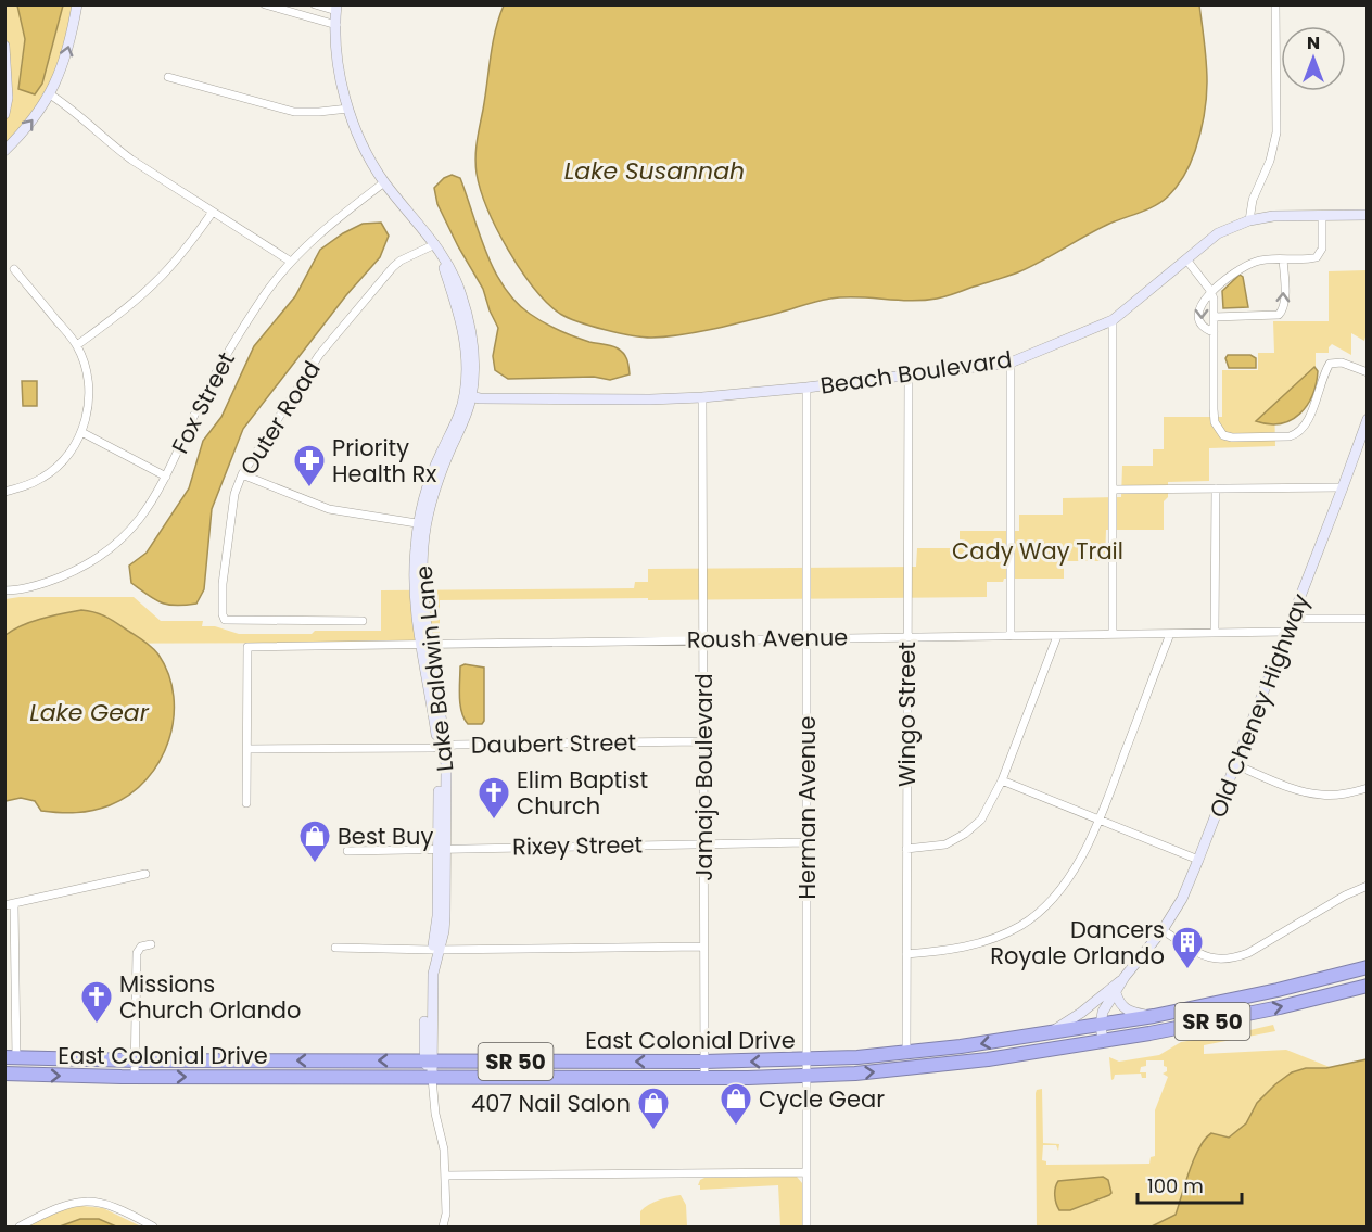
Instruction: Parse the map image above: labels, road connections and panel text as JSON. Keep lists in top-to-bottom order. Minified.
{"streets":{"highway":["SR 50","East Colonial Drive"],"street":["Beach Boulevard","Fox Street","Outer Road","Roush Avenue","Lake Baldwin Lane","Old Cheney Highway","Wingo Street","Daubert Street","Jamajo Boulevard","Herman Avenue","Rixey Street"]},"crossings":[["Beach Boulevard","Lake Baldwin Lane"],["Beach Boulevard","Wingo Street"],["Beach Boulevard","Jamajo Boulevard"],["Beach Boulevard","Herman Avenue"],["Fox Street","Lake Baldwin Lane"],["Outer Road","Lake Baldwin Lane"],["Roush Avenue","Lake Baldwin Lane"],["Roush Avenue","Old Cheney Highway"],["Roush Avenue","Wingo Street"],["Roush Avenue","Daubert Street"],["Roush Avenue","Jamajo Boulevard"],["Roush Avenue","Herman Avenue"],["Lake Baldwin Lane","Daubert Street"],["Lake Baldwin Lane","Rixey Street"],["Lake Baldwin Lane","East Colonial Drive"],["Old Cheney Highway","East Colonial Drive"],["Wingo Street","East Colonial Drive"],["Daubert Street","Jamajo Boulevard"],["Jamajo Boulevard","Rixey Street"],["Jamajo Boulevard","East Colonial Drive"],["Herman Avenue","Rixey Street"],["Herman Avenue","East Colonial Drive"]],"water":["Lake Susannah","Lake Gear"],"parks":["Cady Way Trail"],"places":{"pharmacy":["Priority Health Rx"],"church":["Elim Baptist Church","Missions Church Orlando"],"shop":["Best Buy","Cycle Gear","407 Nail Salon"],"building":["Dancers Royale Orlando"]},"scale_bar":"100 m","north":"top"}
